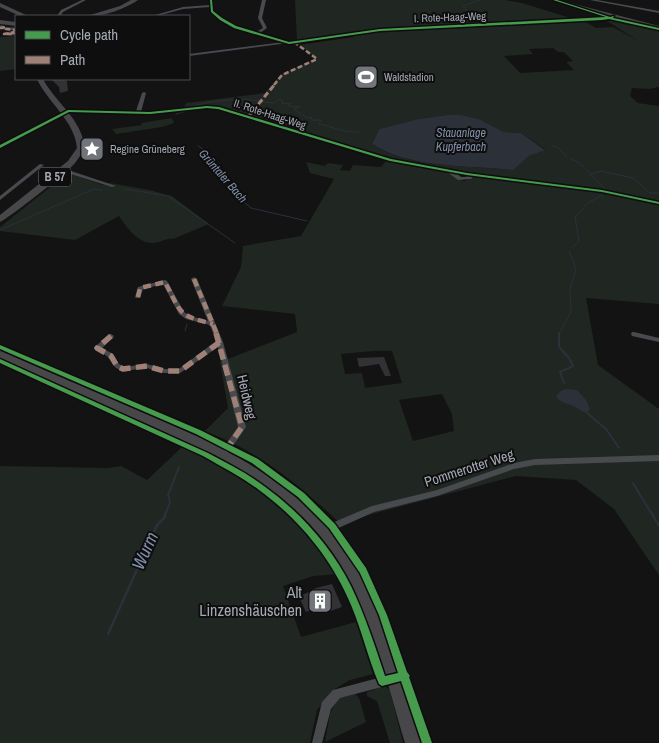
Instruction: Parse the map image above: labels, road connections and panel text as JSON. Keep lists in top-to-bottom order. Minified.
{"streets":{"main road":["B 57"],"street":["I. Rote-Haag-Weg","II. Rote-Haag-Weg","Heidweg","Pommerotter Weg"]},"crossings":[["II. Rote-Haag-Weg","B 57"]],"water":["Stauanlage Kupferbach","Grüntaler Bach","Wurm"],"places":{"sports":["Waldstadion"],"place":["Regine Grüneberg"],"building":["Alt Linzenshäuschen"]},"legend":["Cycle path","Path"]}
